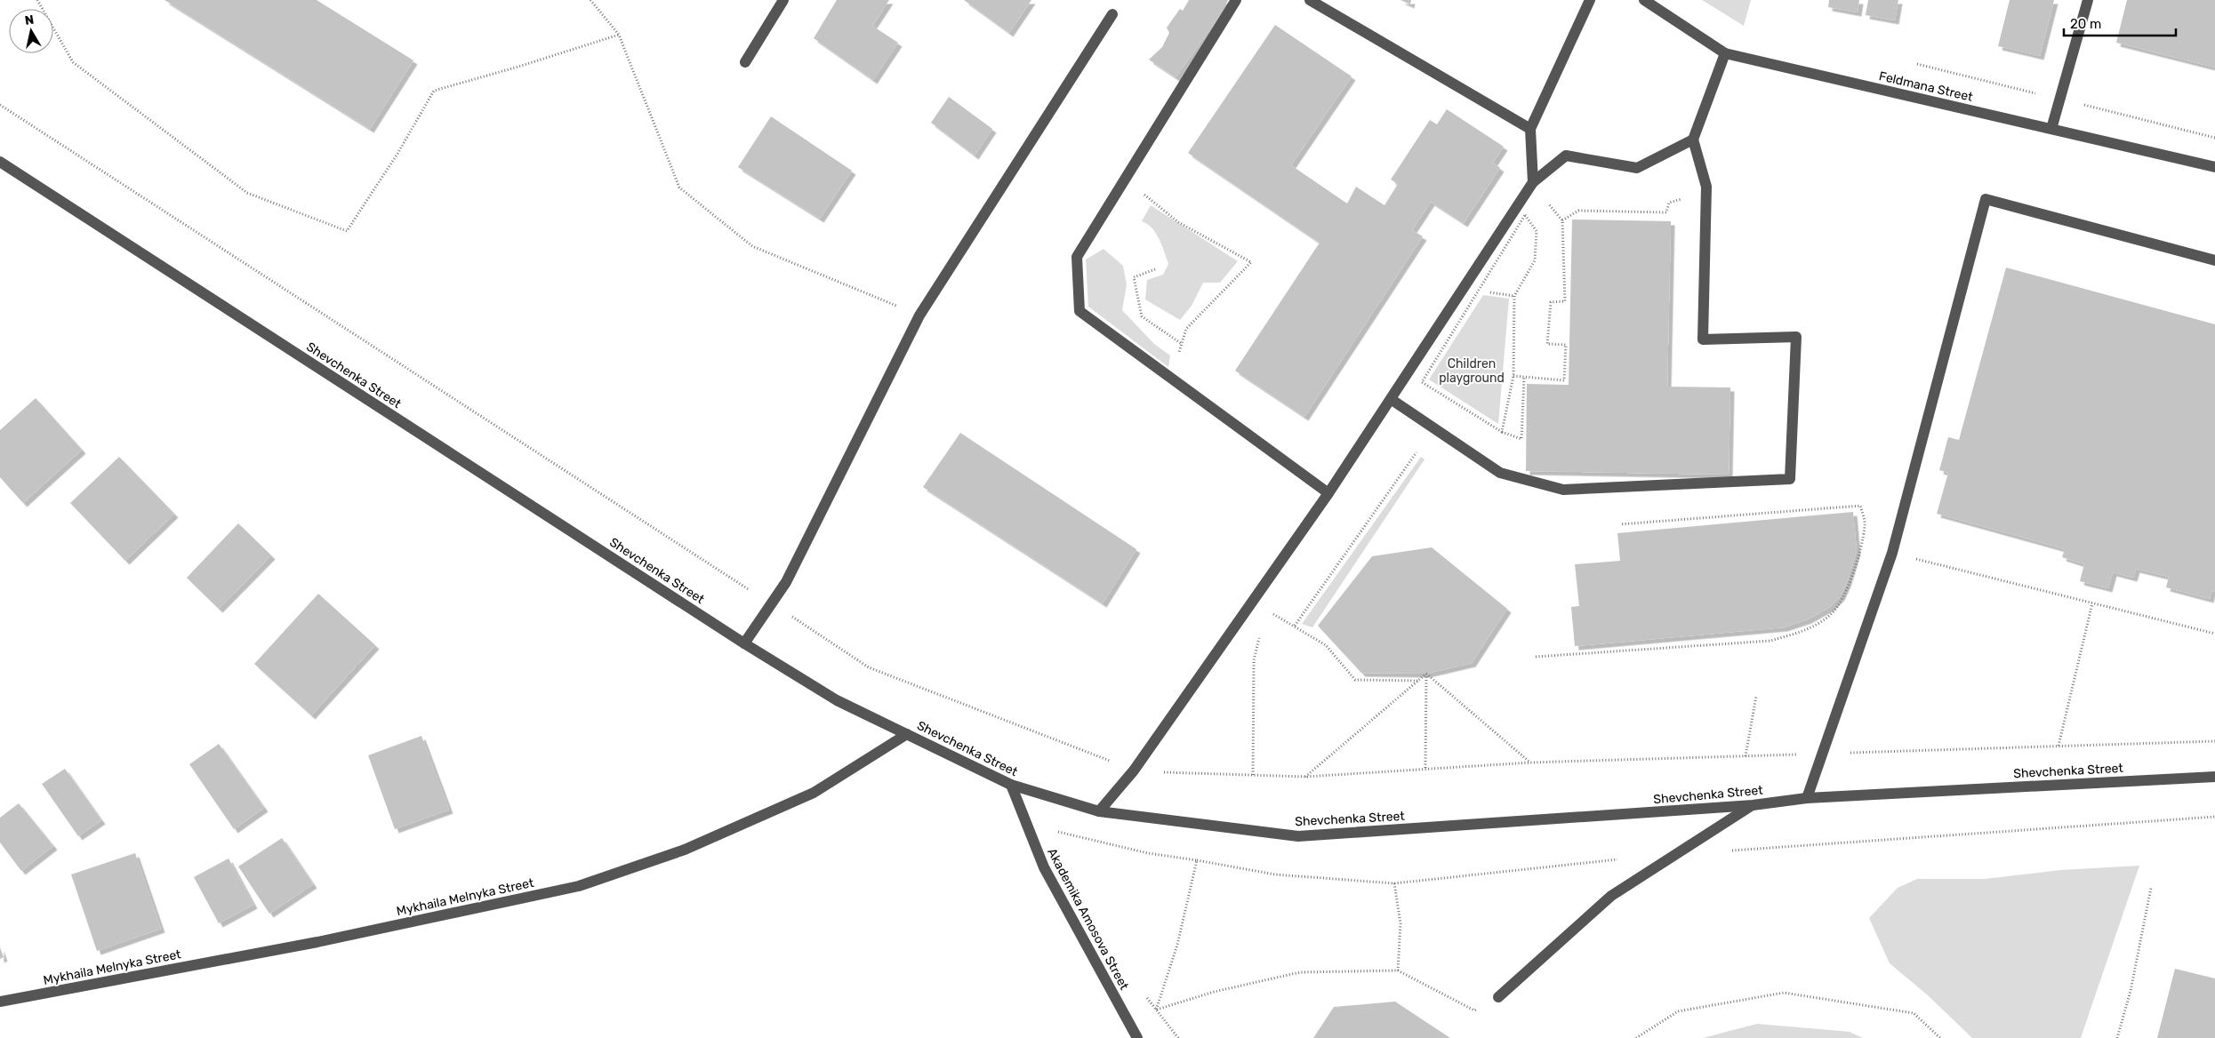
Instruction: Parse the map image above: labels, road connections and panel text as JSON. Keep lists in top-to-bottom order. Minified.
{"streets":{"street":["Feldmana Street","Shevchenka Street","Mykhaila Melnyka Street","Akademika Amosova Street"]},"crossings":[["Shevchenka Street","Mykhaila Melnyka Street"],["Shevchenka Street","Akademika Amosova Street"]],"parks":["Children playground"],"scale_bar":"20 m","north":"top"}
